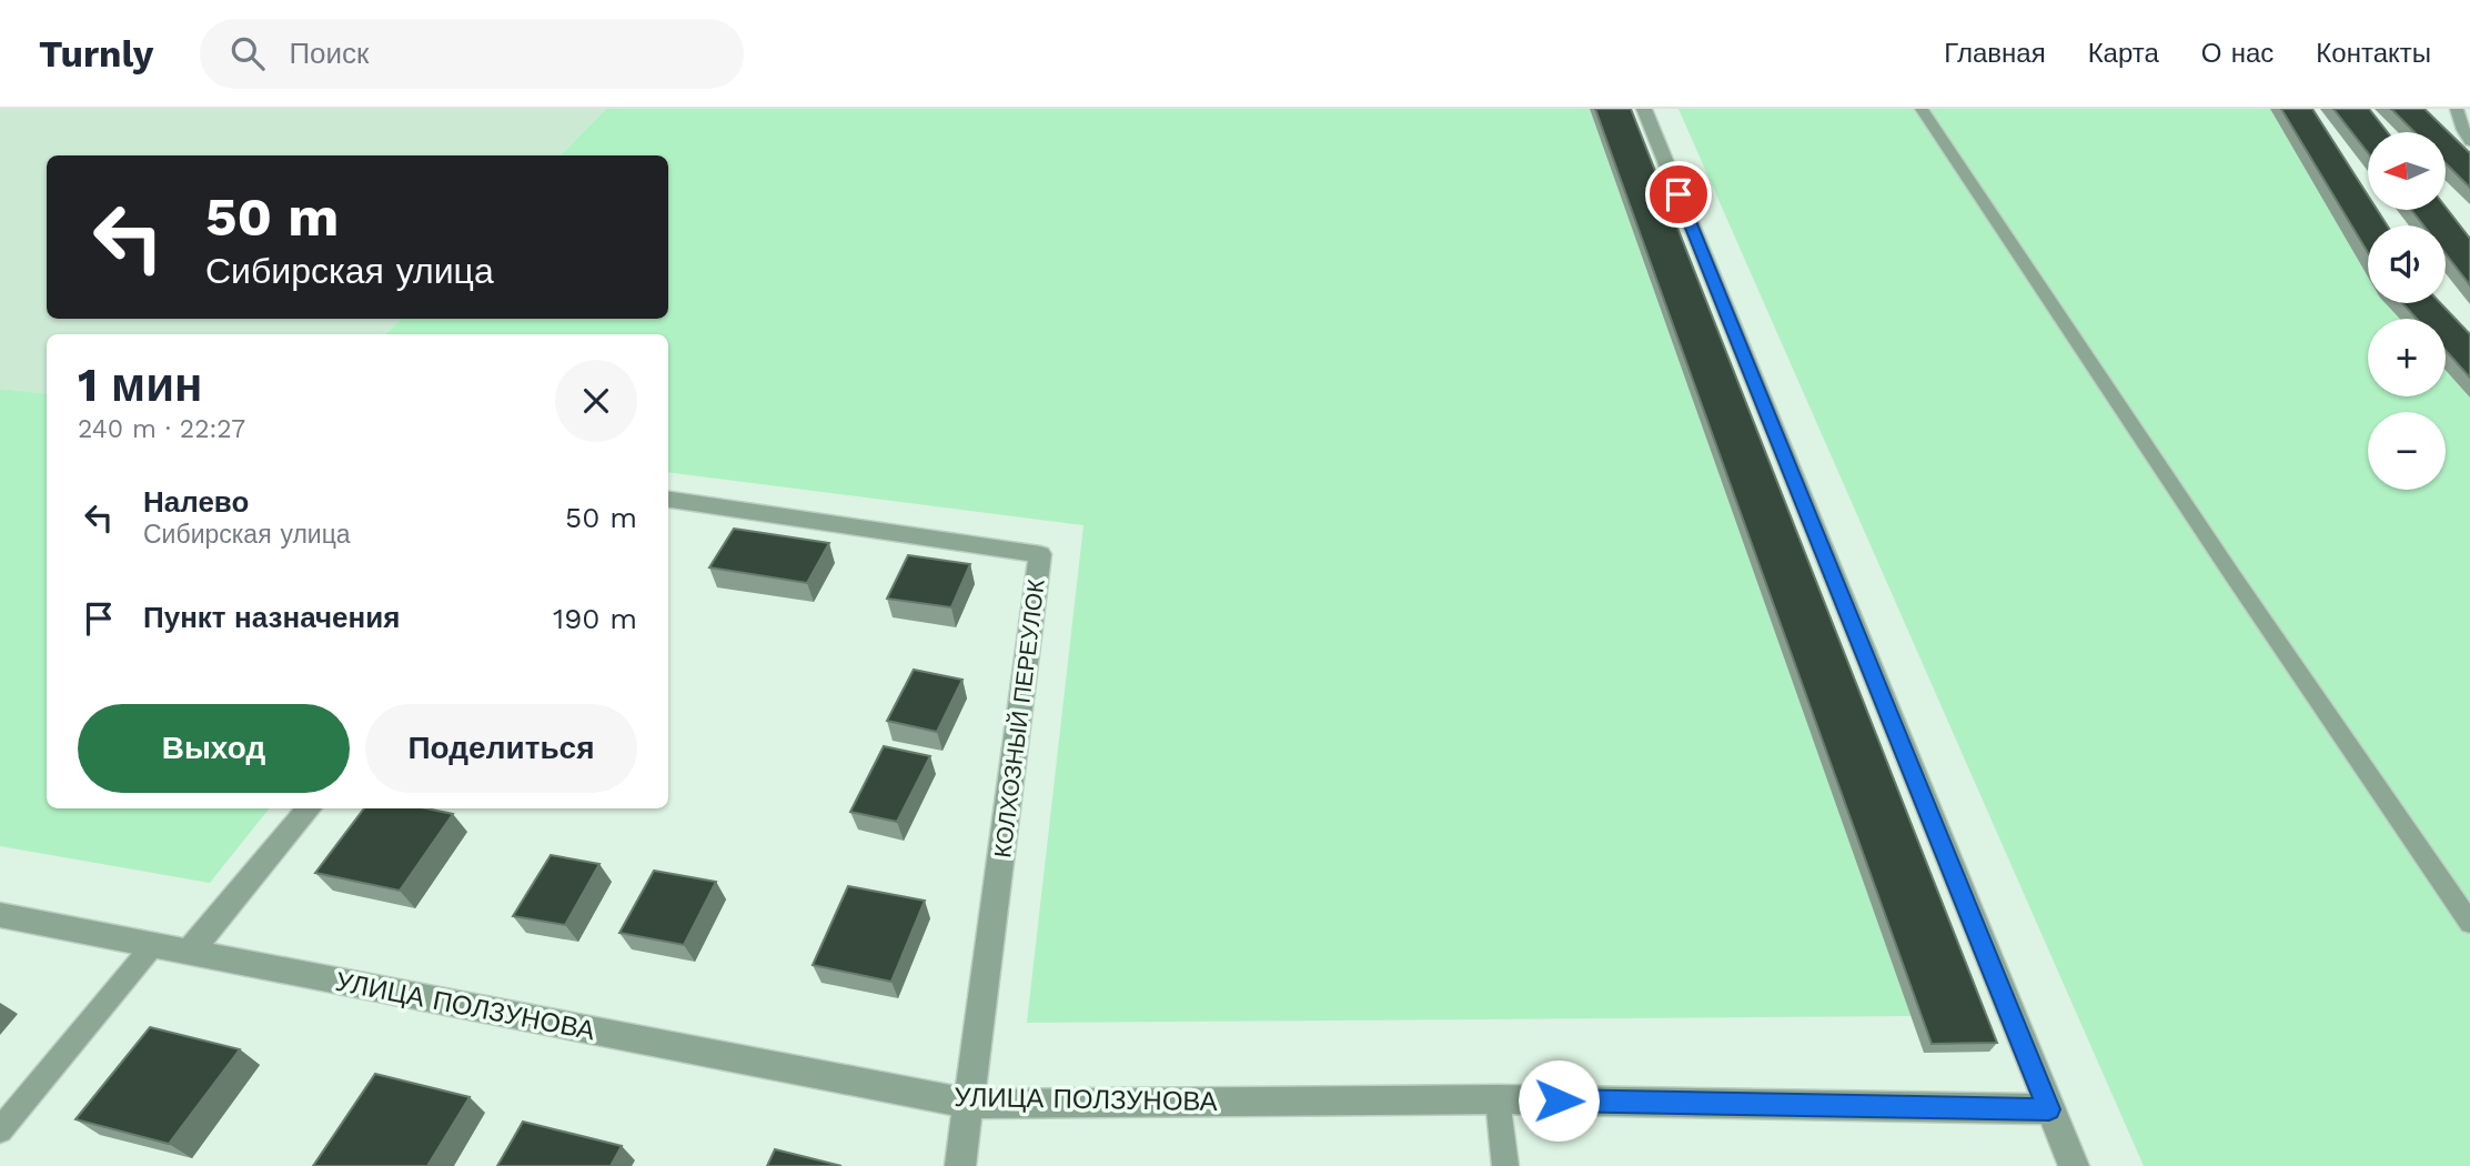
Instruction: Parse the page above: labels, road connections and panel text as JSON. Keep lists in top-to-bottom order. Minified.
{"streets":{"street":["КОЛХОЗНЫЙ ПЕРЕУЛОК","УЛИЦА ПОЛЗУНОВА"]},"crossings":[["КОЛХОЗНЫЙ ПЕРЕУЛОК","УЛИЦА ПОЛЗУНОВА"]],"north":"left","page":{"header":"Turnly","search":"Поиск","nav":["Главная","Карта","О нас","Контакты"],"map_buttons":["+","−"],"turn":["50 m","Сибирская улица"],"heading":["1 мин","240 m · 22:27"],"list":[{"name":"Налево","note":"Сибирская улица","value":"50 m"},{"name":"Пункт назначения","value":"190 m"}],"buttons":["Выход","Поделиться"]}}
